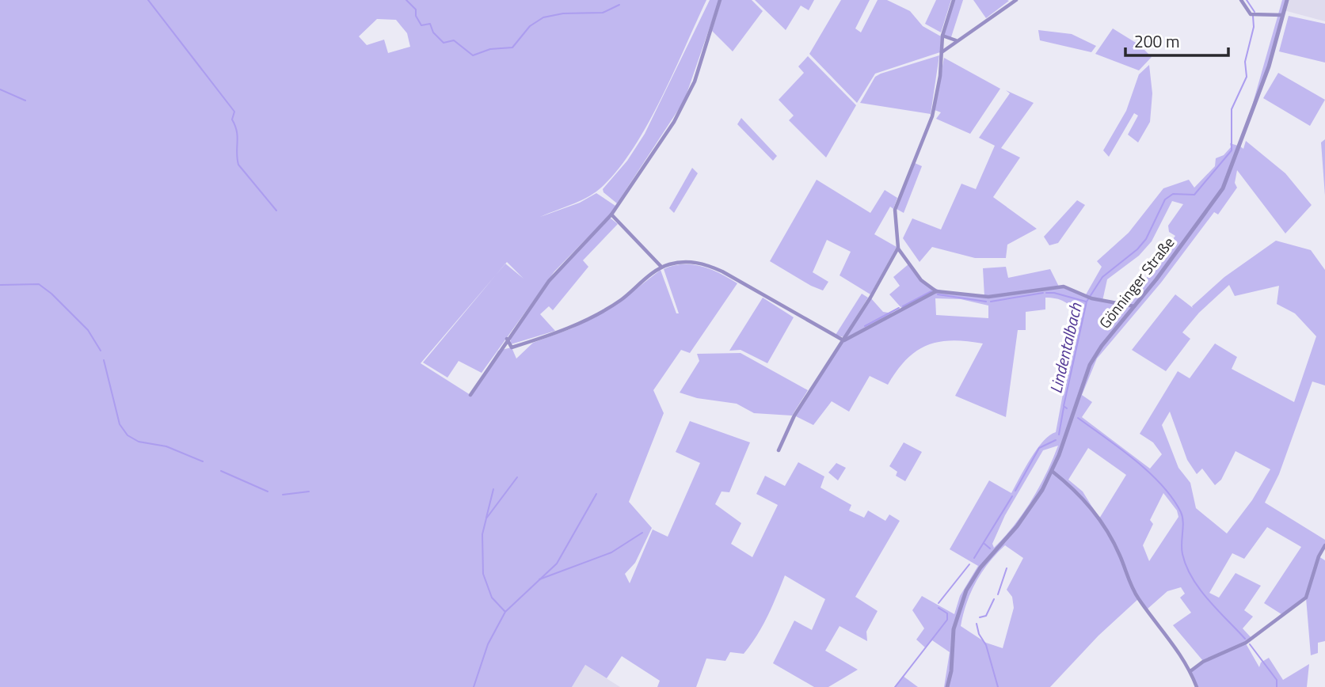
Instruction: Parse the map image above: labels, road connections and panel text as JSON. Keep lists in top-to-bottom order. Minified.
{"streets":{"street":["Gönninger Straße"]},"water":["Lindentalbach"],"scale_bar":"200 m"}
